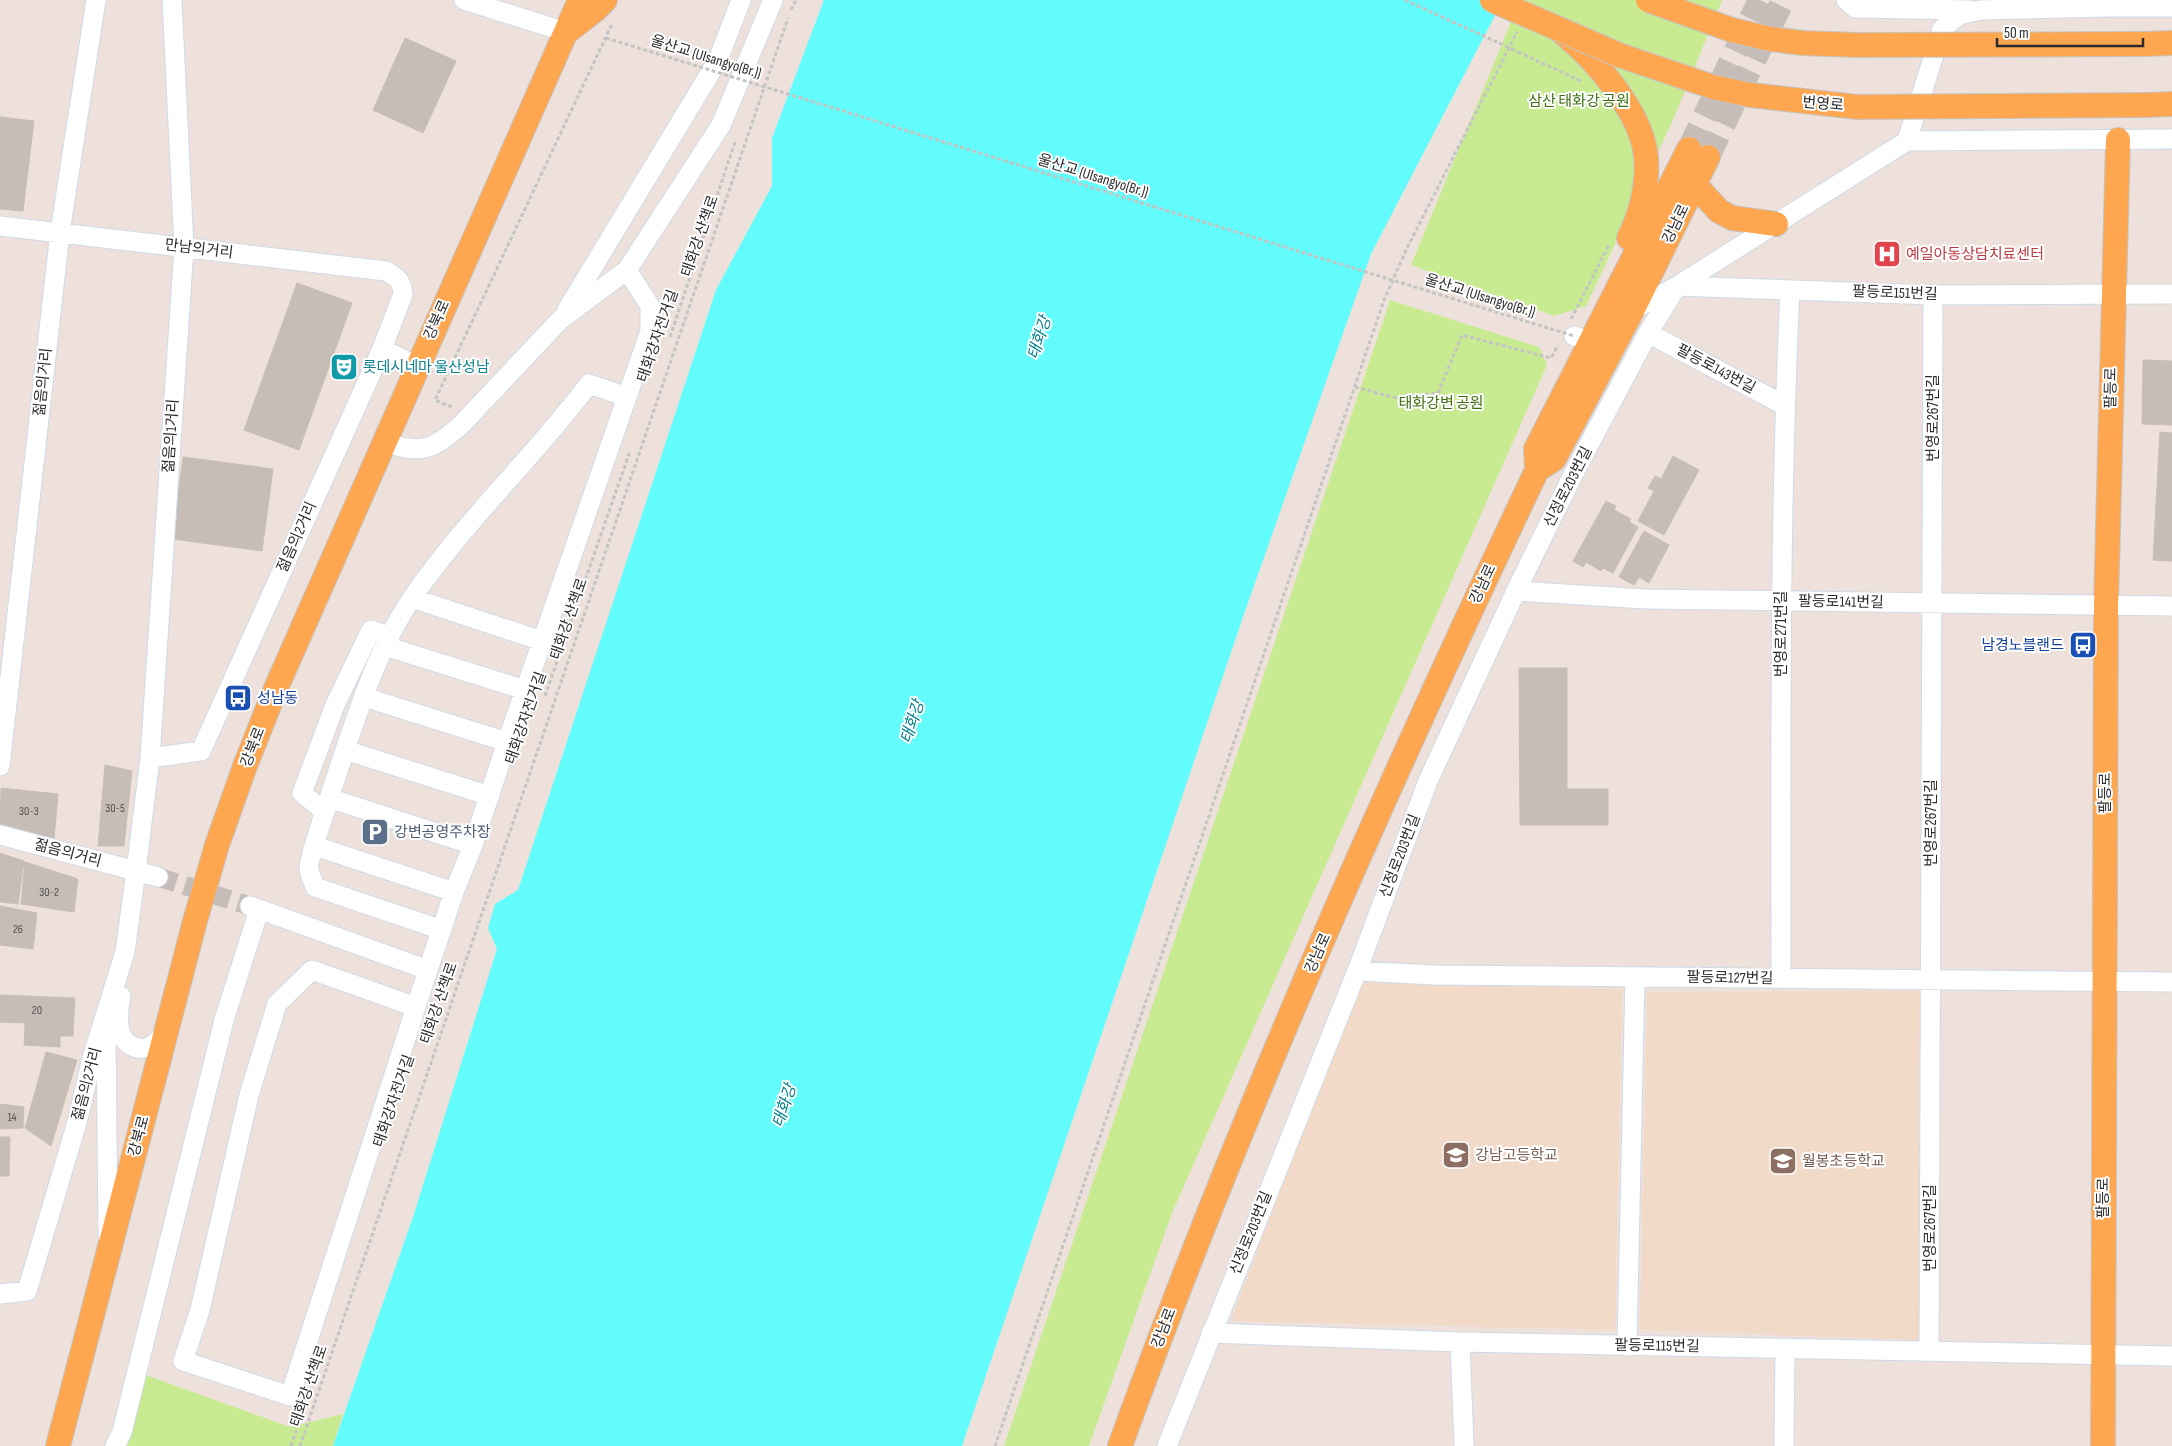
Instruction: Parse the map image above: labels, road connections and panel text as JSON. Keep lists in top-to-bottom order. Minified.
{"streets":{"main road":["번영로","강남로","강북로","팔등로"],"street":["만남의거리","팔등로151번길","팔등로143번길","젊음의거리","번영로267번길","젊음의1거리","신정로203번길","젊음의2거리","팔등로141번길","번영로271번길","팔등로127번길","팔등로115번길"],"path":["울산교 (Ulsangyo(Br.))","태화강 산책로","태화강자전거길"]},"crossings":[["울산교 (Ulsangyo(Br.))","강남로"],["만남의거리","젊음의거리"],["만남의거리","젊음의1거리"],["만남의거리","젊음의2거리"],["팔등로151번길","팔등로"],["팔등로151번길","번영로267번길"],["팔등로151번길","신정로203번길"],["팔등로151번길","번영로271번길"],["팔등로143번길","신정로203번길"],["팔등로143번길","번영로271번길"],["젊음의거리","젊음의1거리"],["젊음의거리","젊음의2거리"],["팔등로","팔등로141번길"],["팔등로","팔등로127번길"],["팔등로","팔등로115번길"],["번영로267번길","팔등로141번길"],["번영로267번길","팔등로127번길"],["번영로267번길","팔등로115번길"],["젊음의1거리","젊음의2거리"],["신정로203번길","팔등로141번길"],["신정로203번길","팔등로127번길"],["신정로203번길","팔등로115번길"],["팔등로141번길","번영로271번길"],["번영로271번길","팔등로127번길"]],"water":["태화강"],"parks":["삼산 태화강 공원","태화강변 공원"],"places":{"hospital":["예일아동상담치료센터"],"theatre":["롯데시네마 울산성남"],"bus stop":["남경노블랜드","성남동"],"parking":["강변공영주차장"],"school or university":["강남고등학교","월봉초등학교"]},"house_numbers":["30-5","30-3","30-2","26","20","14"],"scale_bar":"50 m"}
